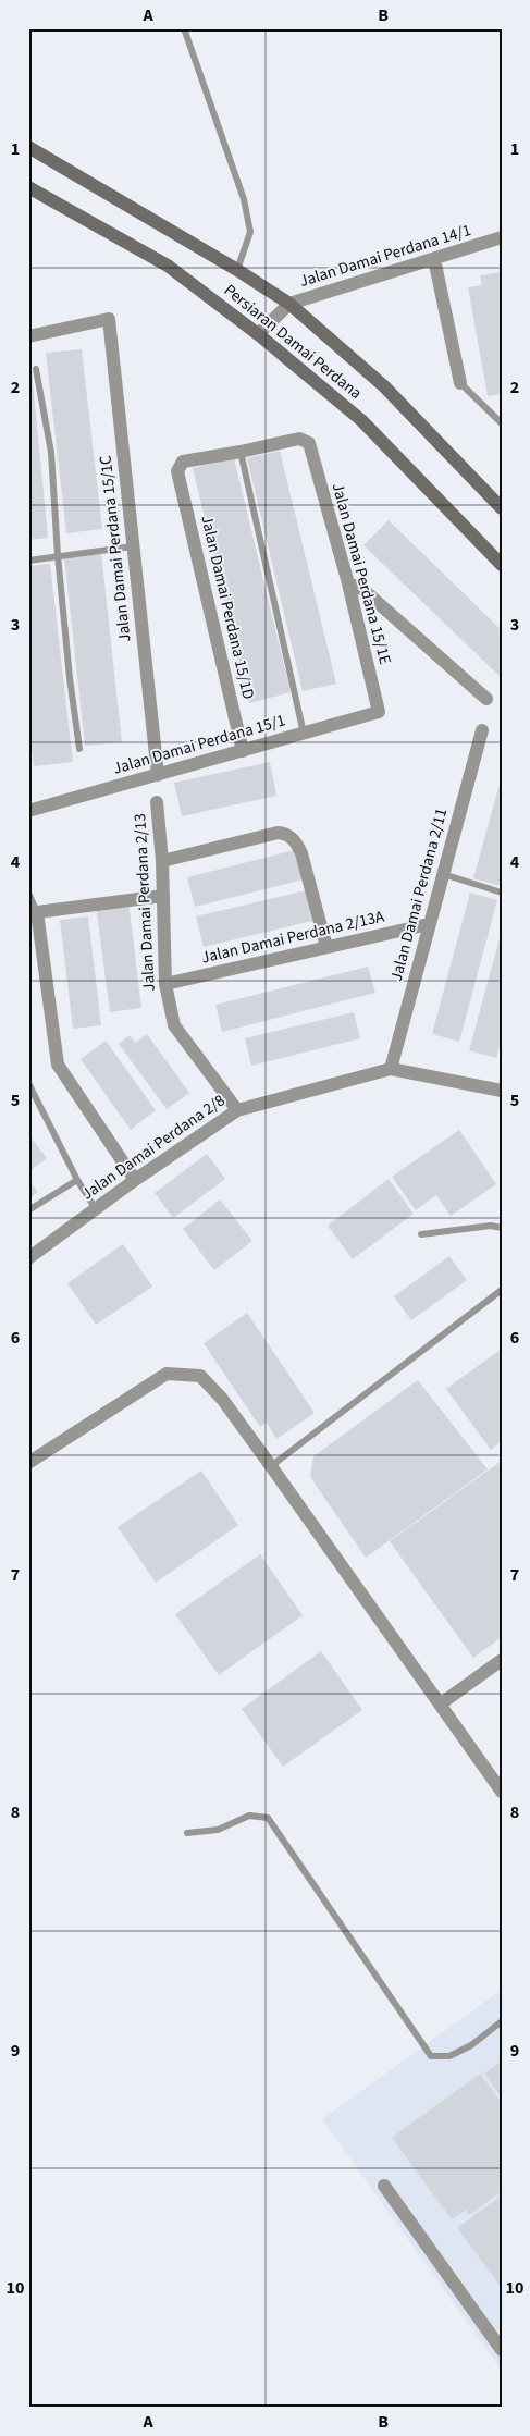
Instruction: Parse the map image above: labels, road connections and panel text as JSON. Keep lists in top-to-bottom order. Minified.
{"streets":{"main road":["Persiaran Damai Perdana"],"street":["Jalan Damai Perdana 14/1","Jalan Damai Perdana 15/1C","Jalan Damai Perdana 15/1E","Jalan Damai Perdana 15/1D","Jalan Damai Perdana 15/1","Jalan Damai Perdana 2/11","Jalan Damai Perdana 2/13","Jalan Damai Perdana 2/13A","Jalan Damai Perdana 2/8"]},"crossings":[["Jalan Damai Perdana 14/1","Persiaran Damai Perdana"],["Jalan Damai Perdana 15/1C","Jalan Damai Perdana 15/1"],["Jalan Damai Perdana 15/1E","Jalan Damai Perdana 15/1D"],["Jalan Damai Perdana 15/1E","Jalan Damai Perdana 15/1"],["Jalan Damai Perdana 15/1D","Jalan Damai Perdana 15/1"],["Jalan Damai Perdana 2/11","Jalan Damai Perdana 2/13A"],["Jalan Damai Perdana 2/11","Jalan Damai Perdana 2/8"],["Jalan Damai Perdana 2/13","Jalan Damai Perdana 2/13A"],["Jalan Damai Perdana 2/13","Jalan Damai Perdana 2/8"]],"grid":{"columns":["A","B"],"rows":["1","2","3","4","5","6","7","8","9","10"]}}
